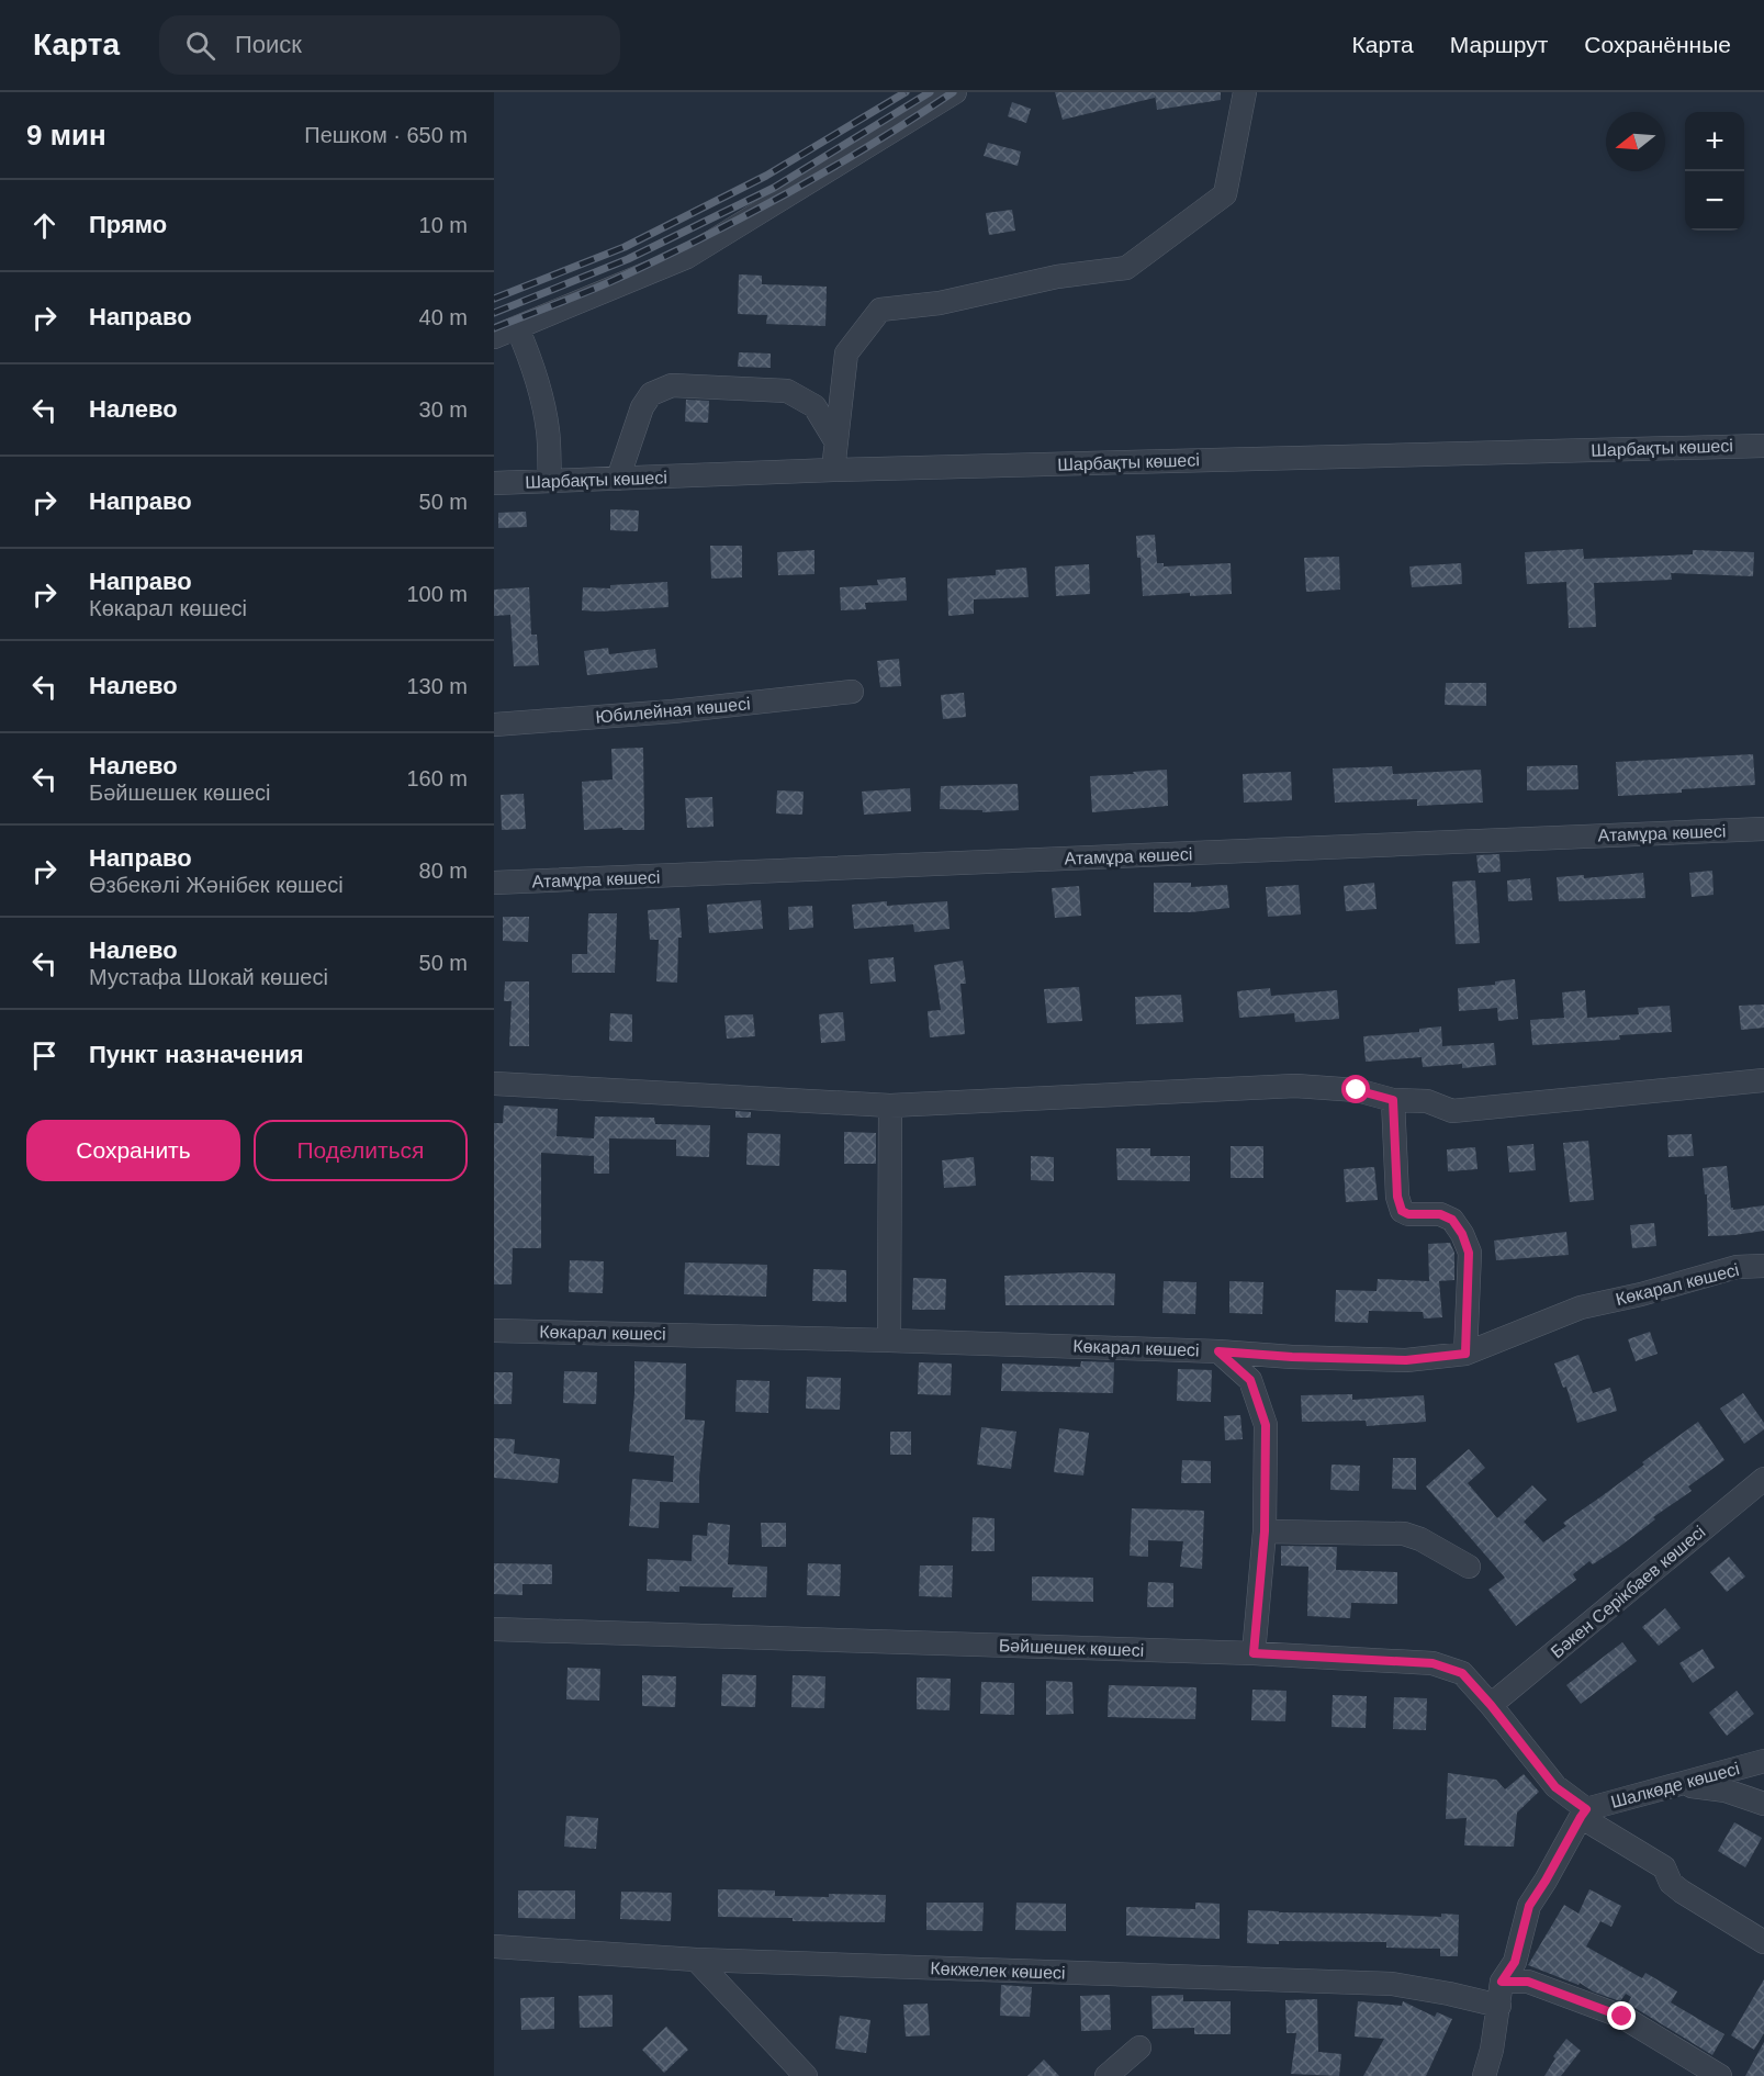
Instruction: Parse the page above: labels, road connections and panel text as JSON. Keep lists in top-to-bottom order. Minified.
{"streets":{"street":["Шарбақты көшесі","Юбилейная көшесі","Атамұра көшесі","Көкарал көшесі","Бәкен Серікбаев көшесі","Бәйшешек көшесі","Шалкөде көшесі","Көкжелек көшесі"]},"crossings":[["Бәкен Серікбаев көшесі","Бәйшешек көшесі"],["Бәйшешек көшесі","Шалкөде көшесі"]],"north":"left","page":{"header":"Карта","search":"Поиск","nav":["Карта","Маршрут","Сохранённые"],"heading":["9 мин","Пешком · 650 m"],"map_buttons":["+","−"],"list":[["Прямо","10 m"],["Направо","40 m"],["Налево","30 m"],["Направо","50 m"],["Направо","Көкарал көшесі","100 m"],["Налево","130 m"],["Налево","Бәйшешек көшесі","160 m"],["Направо","Өзбекәлі Жәнібек көшесі","80 m"],["Налево","Мустафа Шокай көшесі","50 m"],"Пункт назначения"],"buttons":["Сохранить","Поделиться"]}}
